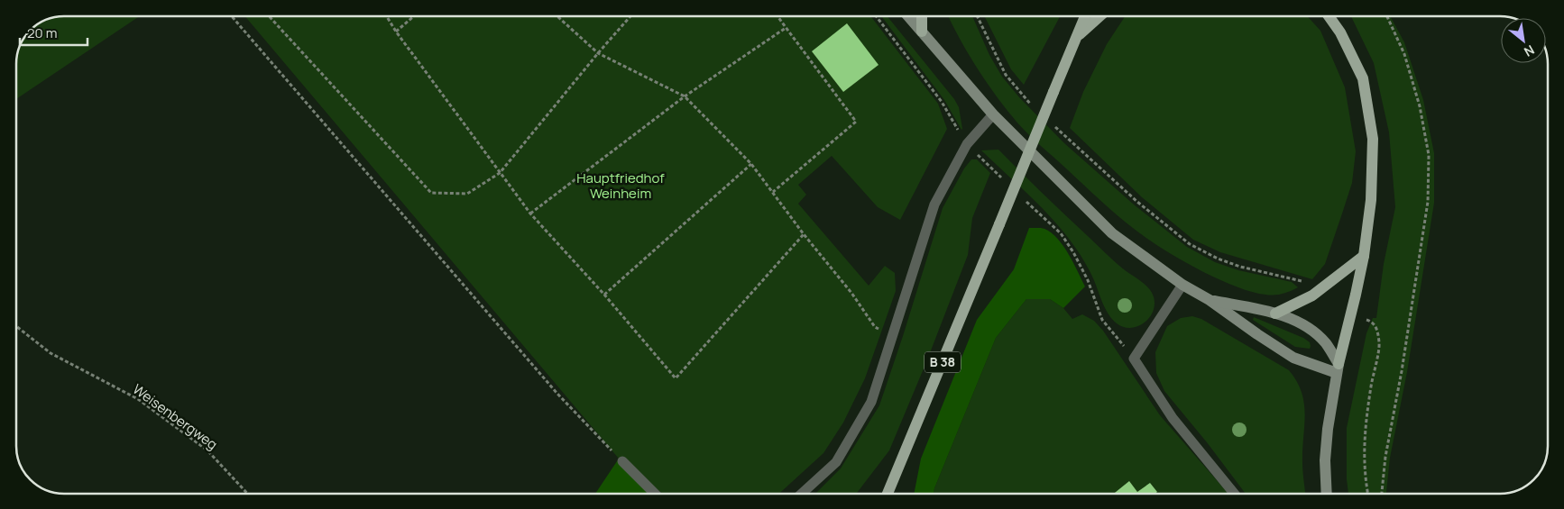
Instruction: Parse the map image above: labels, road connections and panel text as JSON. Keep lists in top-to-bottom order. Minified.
{"streets":{"main road":["B 38"],"path":["Weisenbergweg"]},"parks":["Hauptfriedhof Weinheim"],"scale_bar":"20 m","north":"bottom right"}
